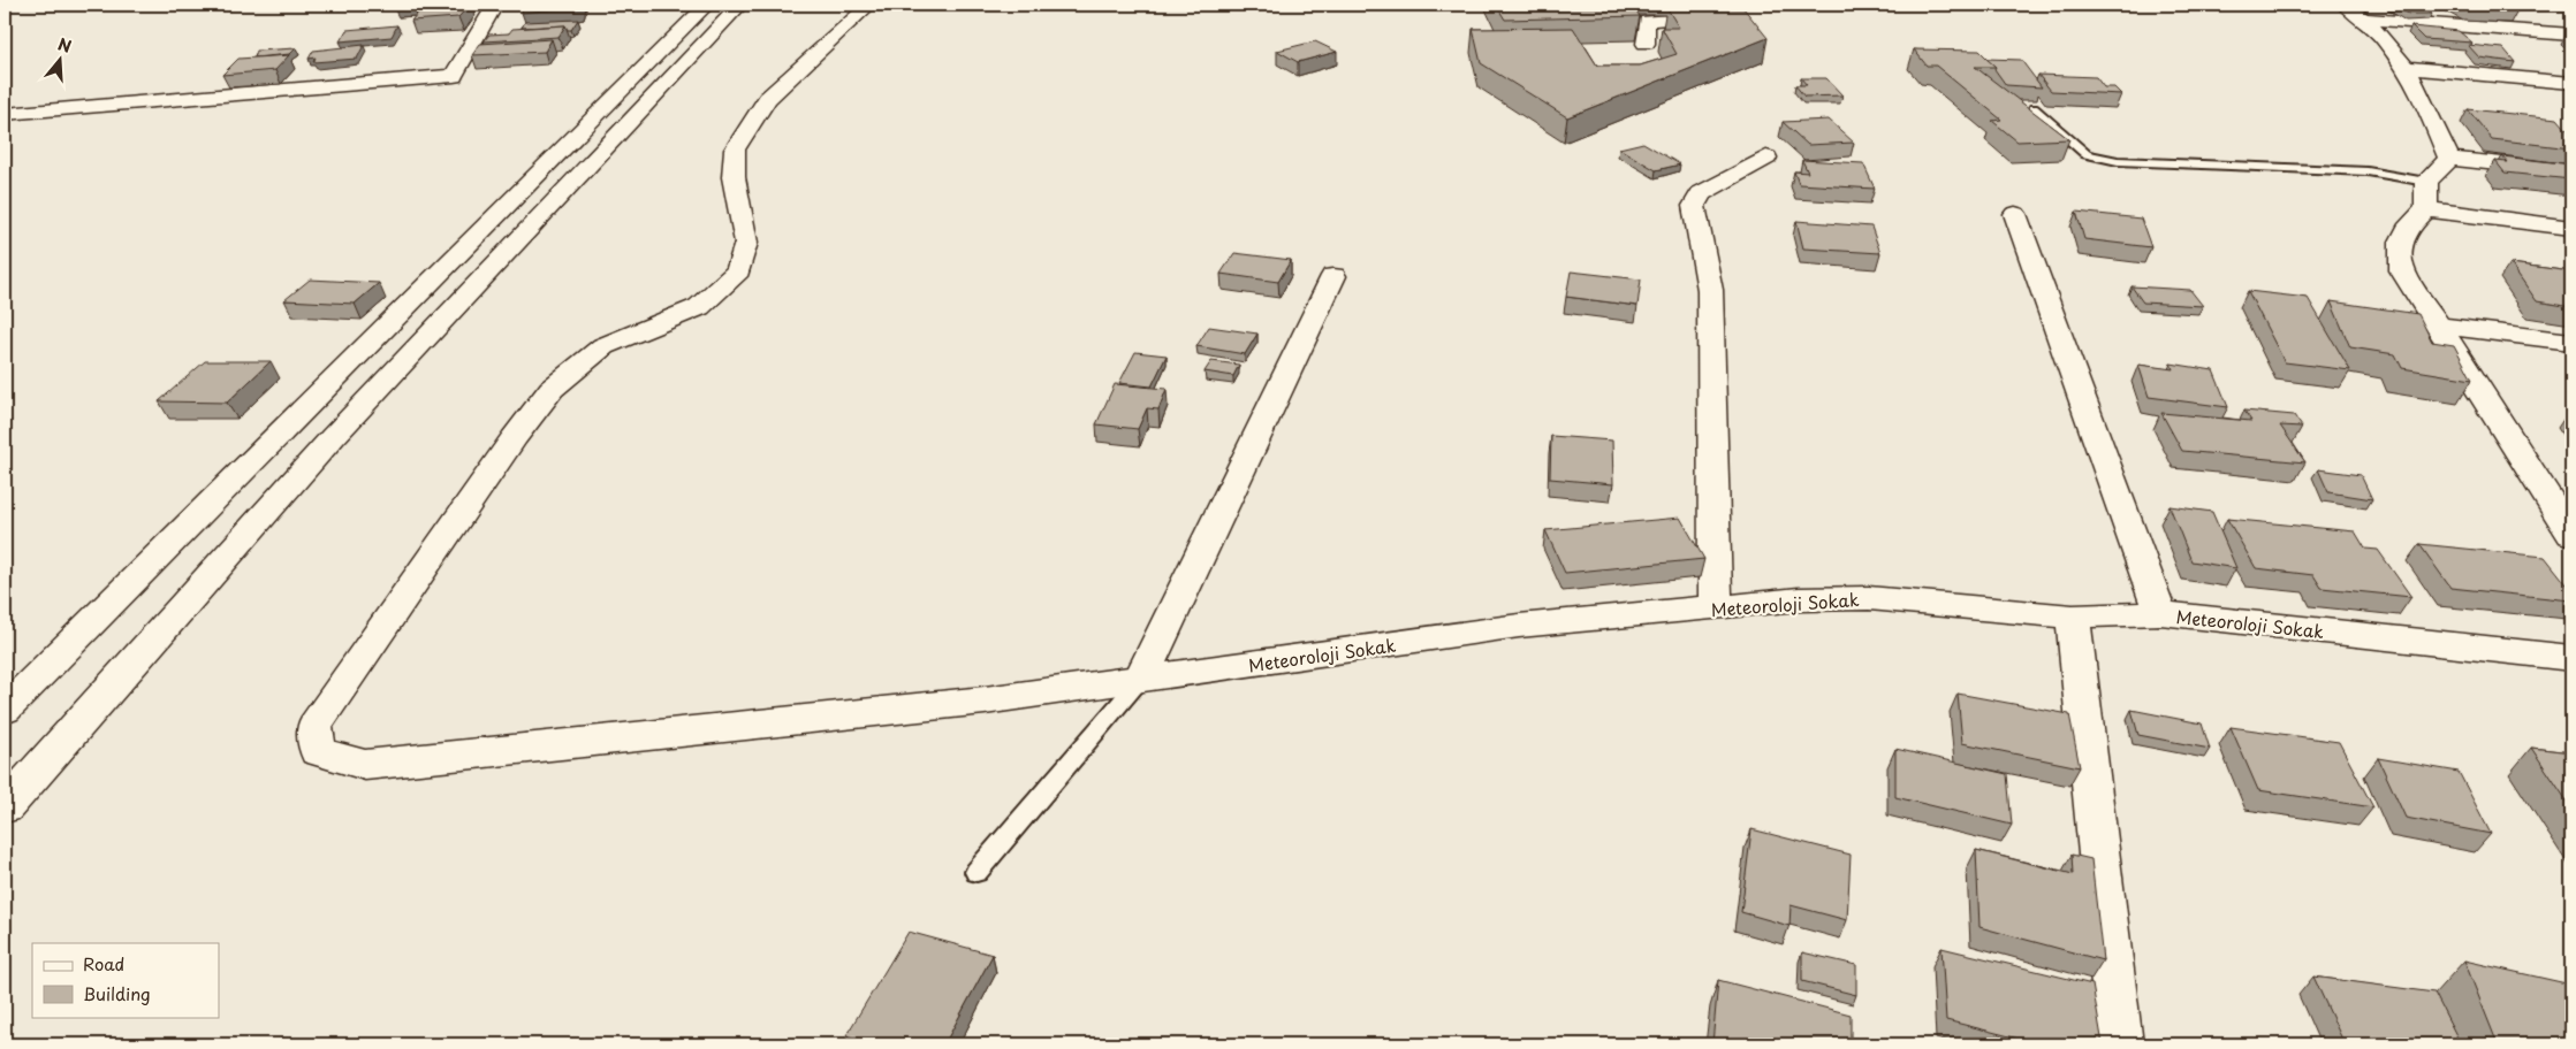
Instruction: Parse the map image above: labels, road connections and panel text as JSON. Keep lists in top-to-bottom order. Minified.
{"streets":{"main road":["Meteoroloji Sokak"]},"legend":["Road","Building"],"north":"top"}
